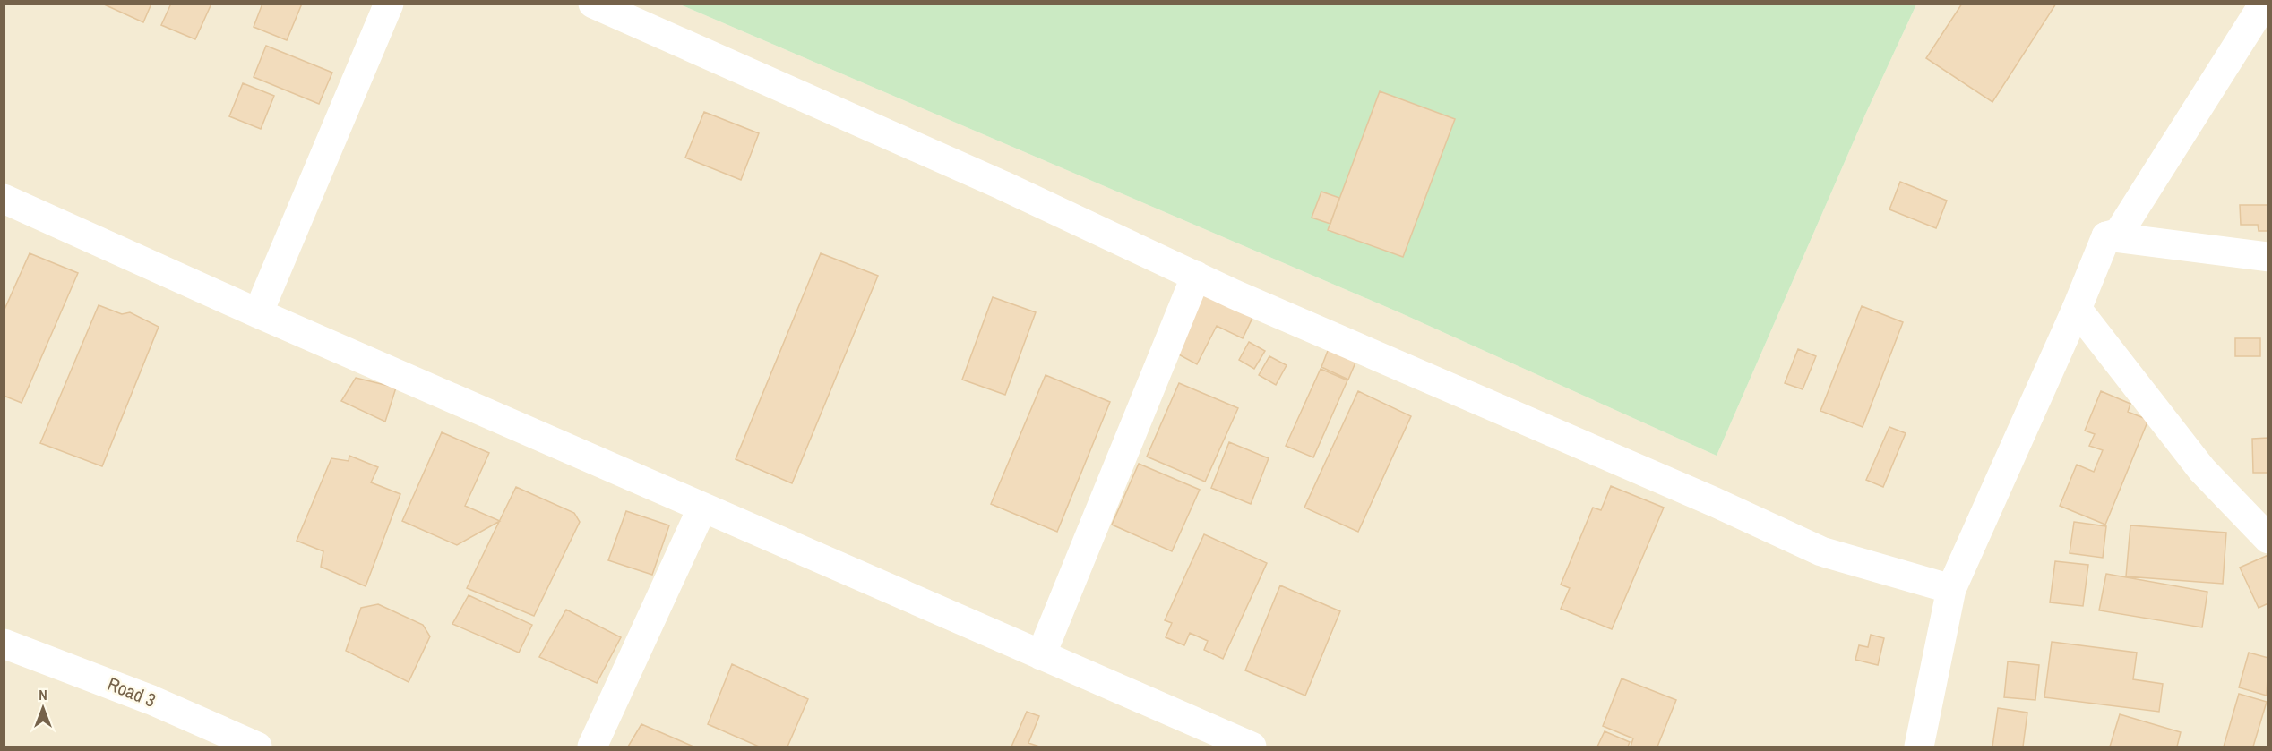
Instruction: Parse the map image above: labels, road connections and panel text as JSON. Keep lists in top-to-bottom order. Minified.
{"streets":{"street":["Road 3"]},"north":"top"}
